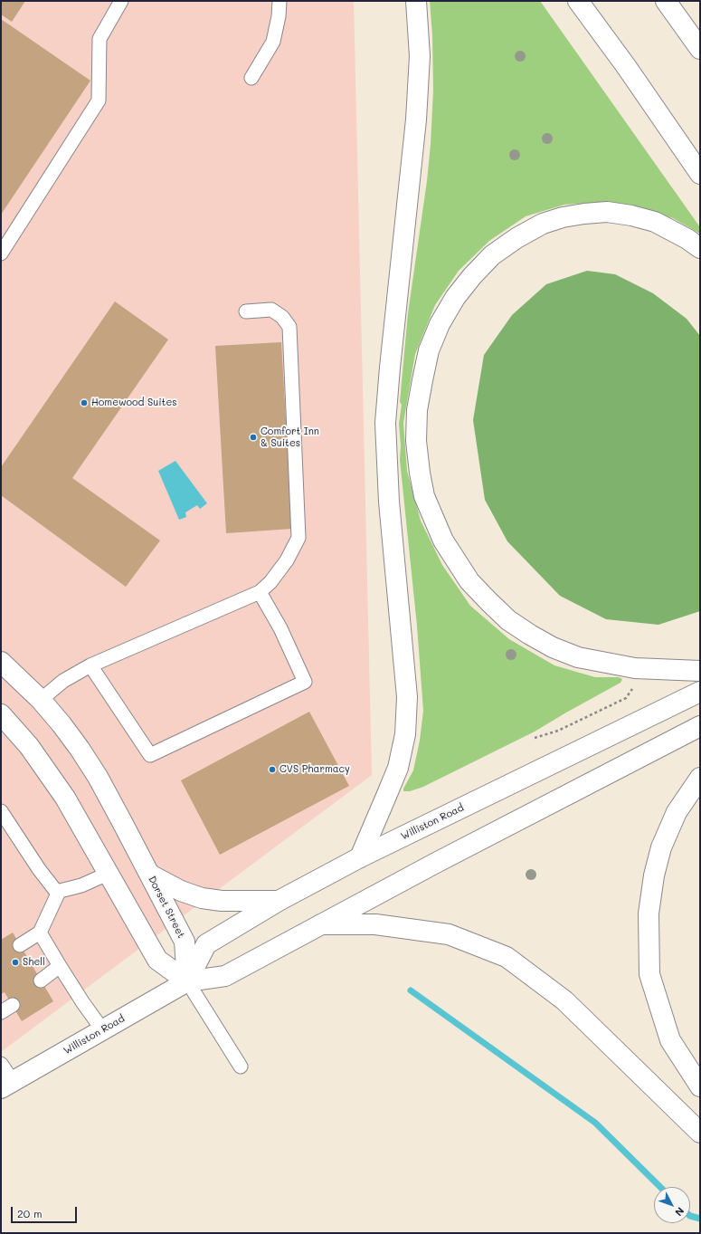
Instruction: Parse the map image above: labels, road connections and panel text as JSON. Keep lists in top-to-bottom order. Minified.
{"streets":{"main road":["Williston Road","Dorset Street"]},"crossings":[["Williston Road","Dorset Street"]],"places":["Homewood Suites","Comfort Inn & Suites","CVS Pharmacy","Shell"],"scale_bar":"20 m","north":"bottom right"}
